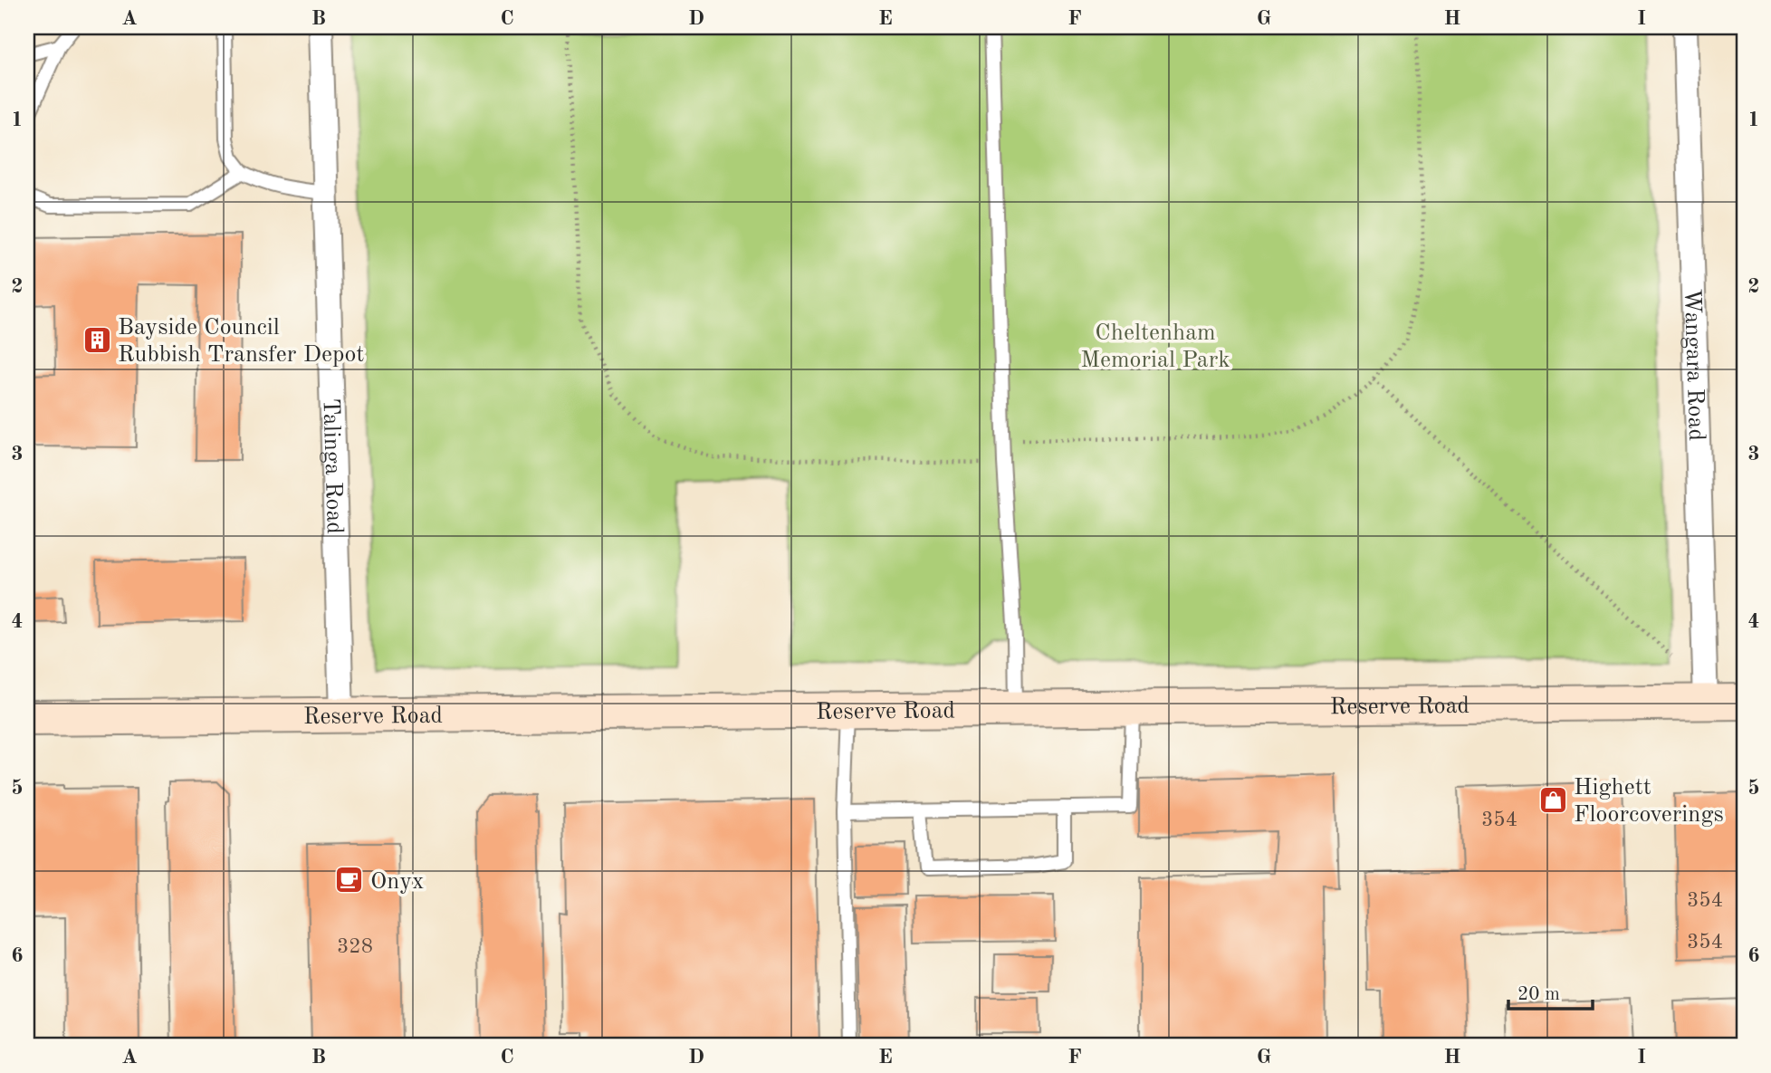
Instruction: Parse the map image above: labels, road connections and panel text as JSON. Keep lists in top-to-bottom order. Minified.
{"streets":{"street":["Wangara Road","Talinga Road","Reserve Road"]},"crossings":[["Wangara Road","Reserve Road"],["Talinga Road","Reserve Road"]],"parks":["Cheltenham Memorial Park"],"places":{"building":["Bayside Council Rubbish Transfer Depot"],"shop":["Highett Floorcoverings"],"cafe":["Onyx"]},"house_numbers":["354","354","354","328"],"scale_bar":"20 m","grid":{"columns":["A","B","C","D","E","F","G","H","I"],"rows":["1","2","3","4","5","6"]}}
